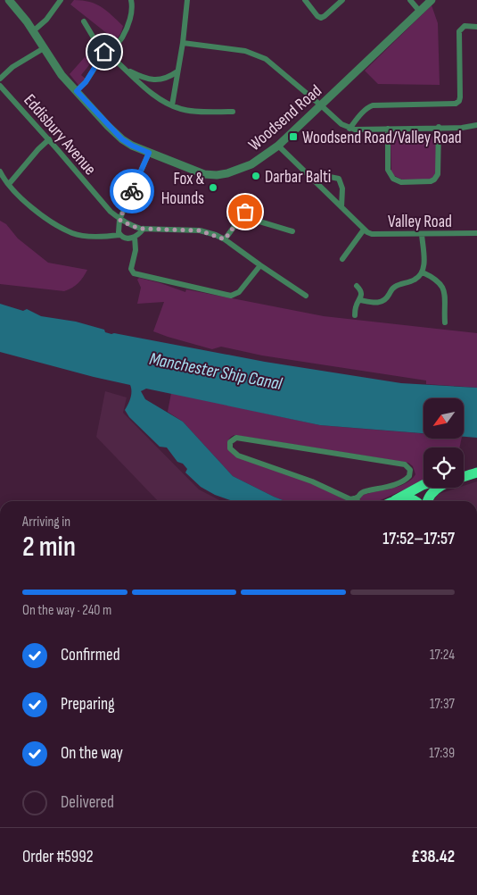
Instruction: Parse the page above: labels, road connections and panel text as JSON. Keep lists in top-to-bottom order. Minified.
{"streets":{"street":["Woodsend Road","Eddisbury Avenue","Valley Road"]},"crossings":[["Woodsend Road","Valley Road"]],"water":["Manchester Ship Canal"],"places":{"transit":["Woodsend Road/Valley Road"],"other":["Darbar Balti","Fox & Hounds"]},"north":"bottom left","page":{"heading":["2 min","Arriving in","17:52–17:57"],"panel":["Order #5992","£38.42"],"bar":"On the way · 240 m","list":[["Confirmed","17:24"],["Preparing","17:37"],["On the way","17:39"],"Delivered"]}}
